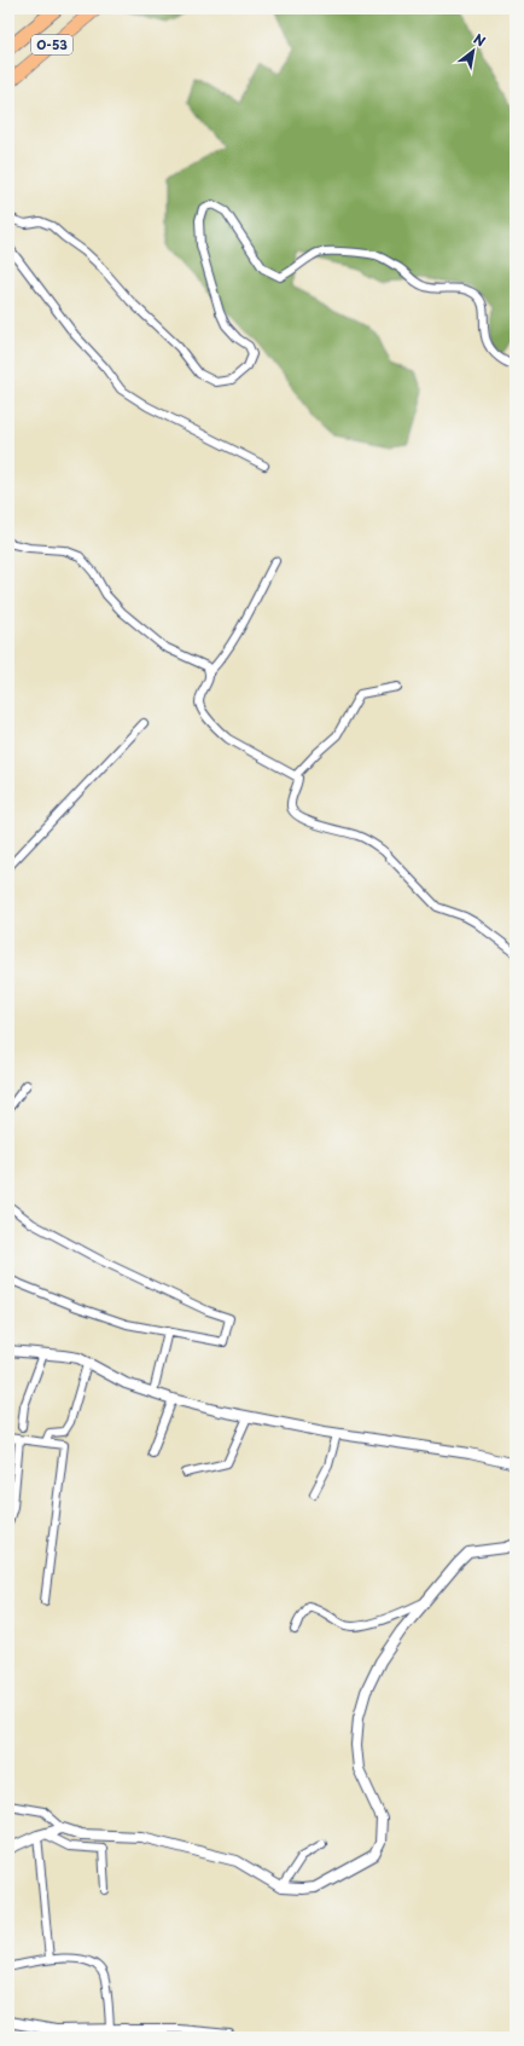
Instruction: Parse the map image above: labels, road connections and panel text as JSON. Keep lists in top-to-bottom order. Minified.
{"streets":{"highway":["O-53"]},"north":"top right"}
